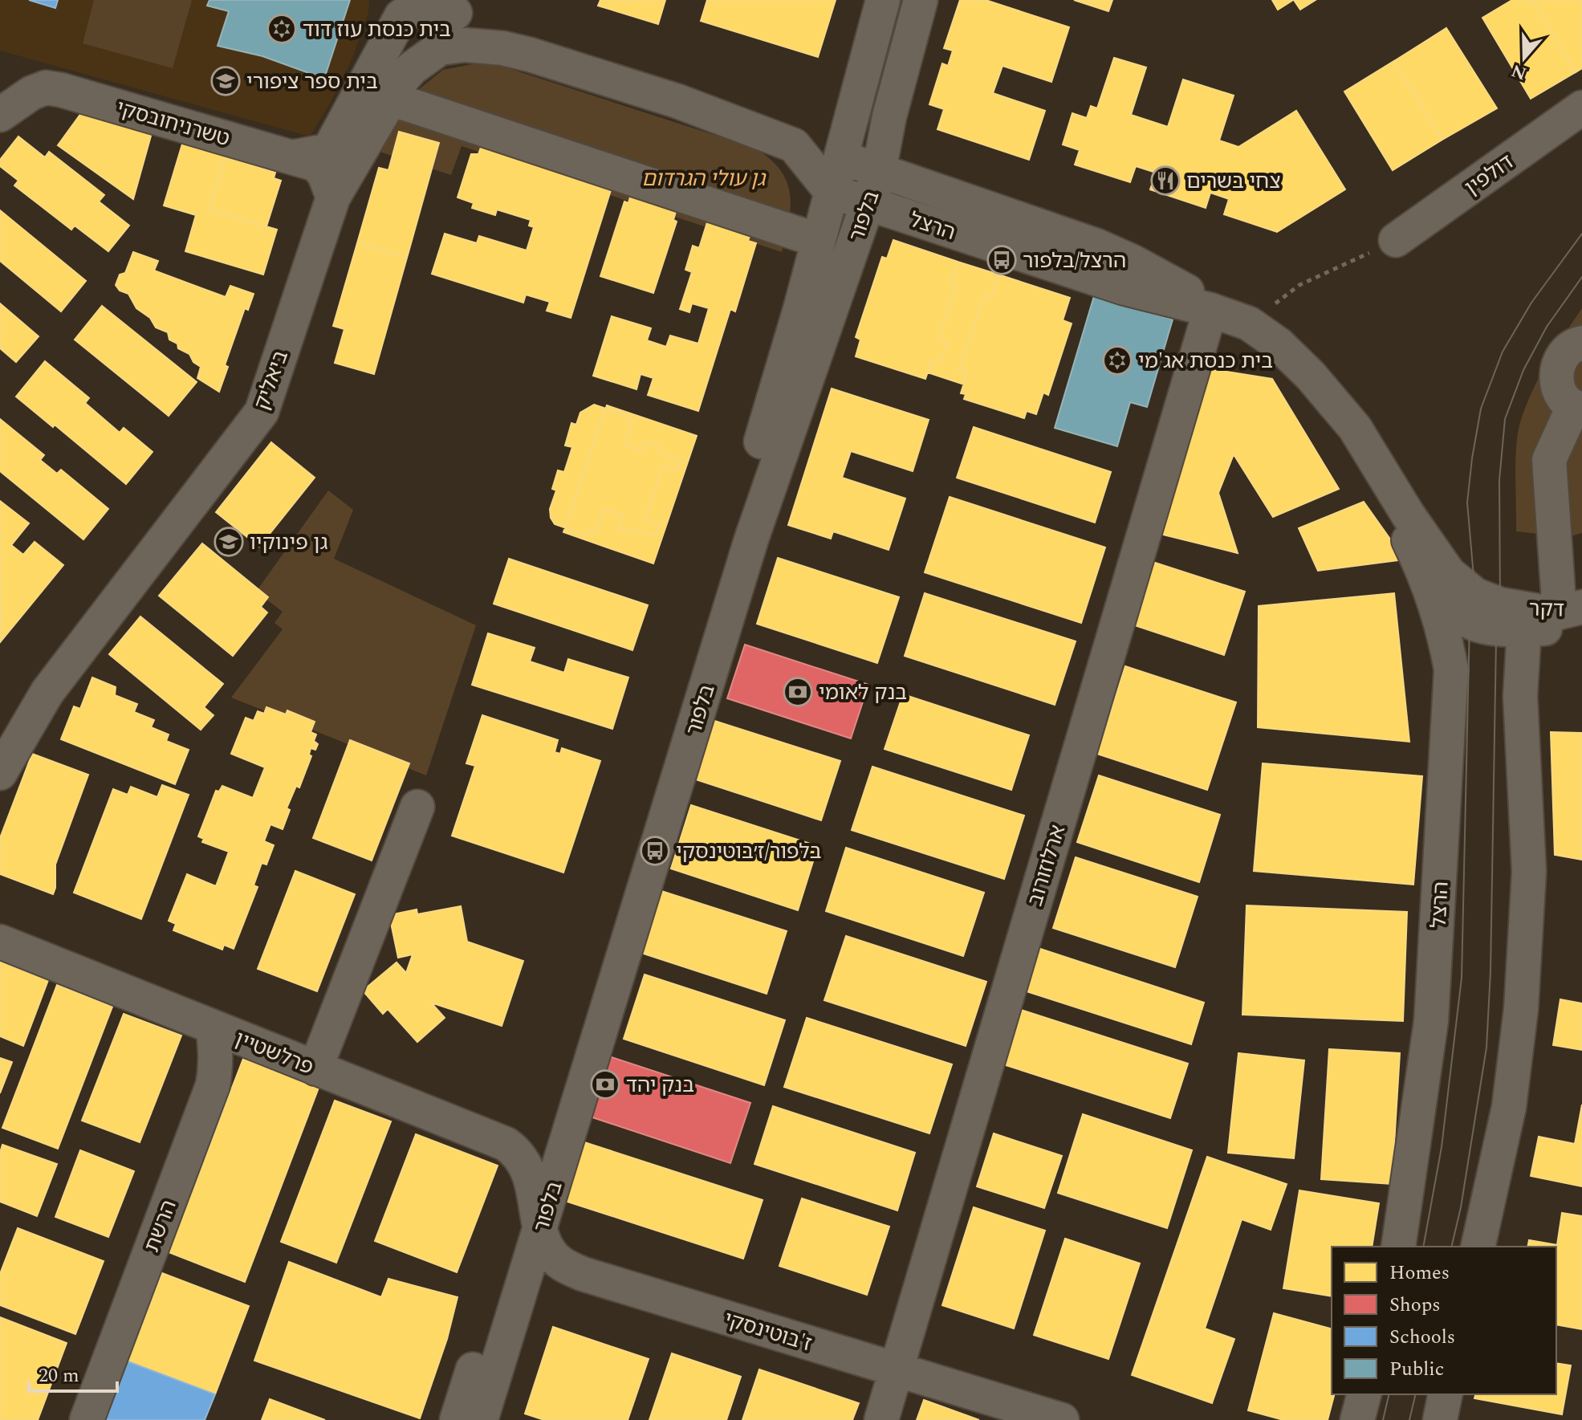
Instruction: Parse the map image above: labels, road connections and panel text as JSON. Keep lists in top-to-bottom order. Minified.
{"streets":{"street":["טשרניחובסקי","דולפין","בלפור","הרצל","ביאליק","דקר","ארלוזורוב","פרלשטיין","הרשת","ז'בוטינסקי"]},"crossings":[["טשרניחובסקי","ביאליק"],["בלפור","הרצל"],["בלפור","פרלשטיין"],["בלפור","ז'בוטינסקי"],["הרצל","ביאליק"],["הרצל","דקר"],["הרצל","ארלוזורוב"],["ארלוזורוב","ז'בוטינסקי"],["פרלשטיין","הרשת"],["פרלשטיין","ז'בוטינסקי"]],"parks":["גן עולי הגרדום"],"places":{"synagogue":["בית כנסת עוז דוד","בית כנסת אג'מי"],"school or university":["בית ספר ציפורי","גן פינוקיו"],"restaurant":["צחי בשרים"],"bus stop":["הרצל/בלפור","בלפור/ז׳בוטינסקי"],"bank":["בנק לאומי","בנק יהד"]},"legend":["Homes","Shops","Schools","Public"],"scale_bar":"20 m","north":"bottom"}
